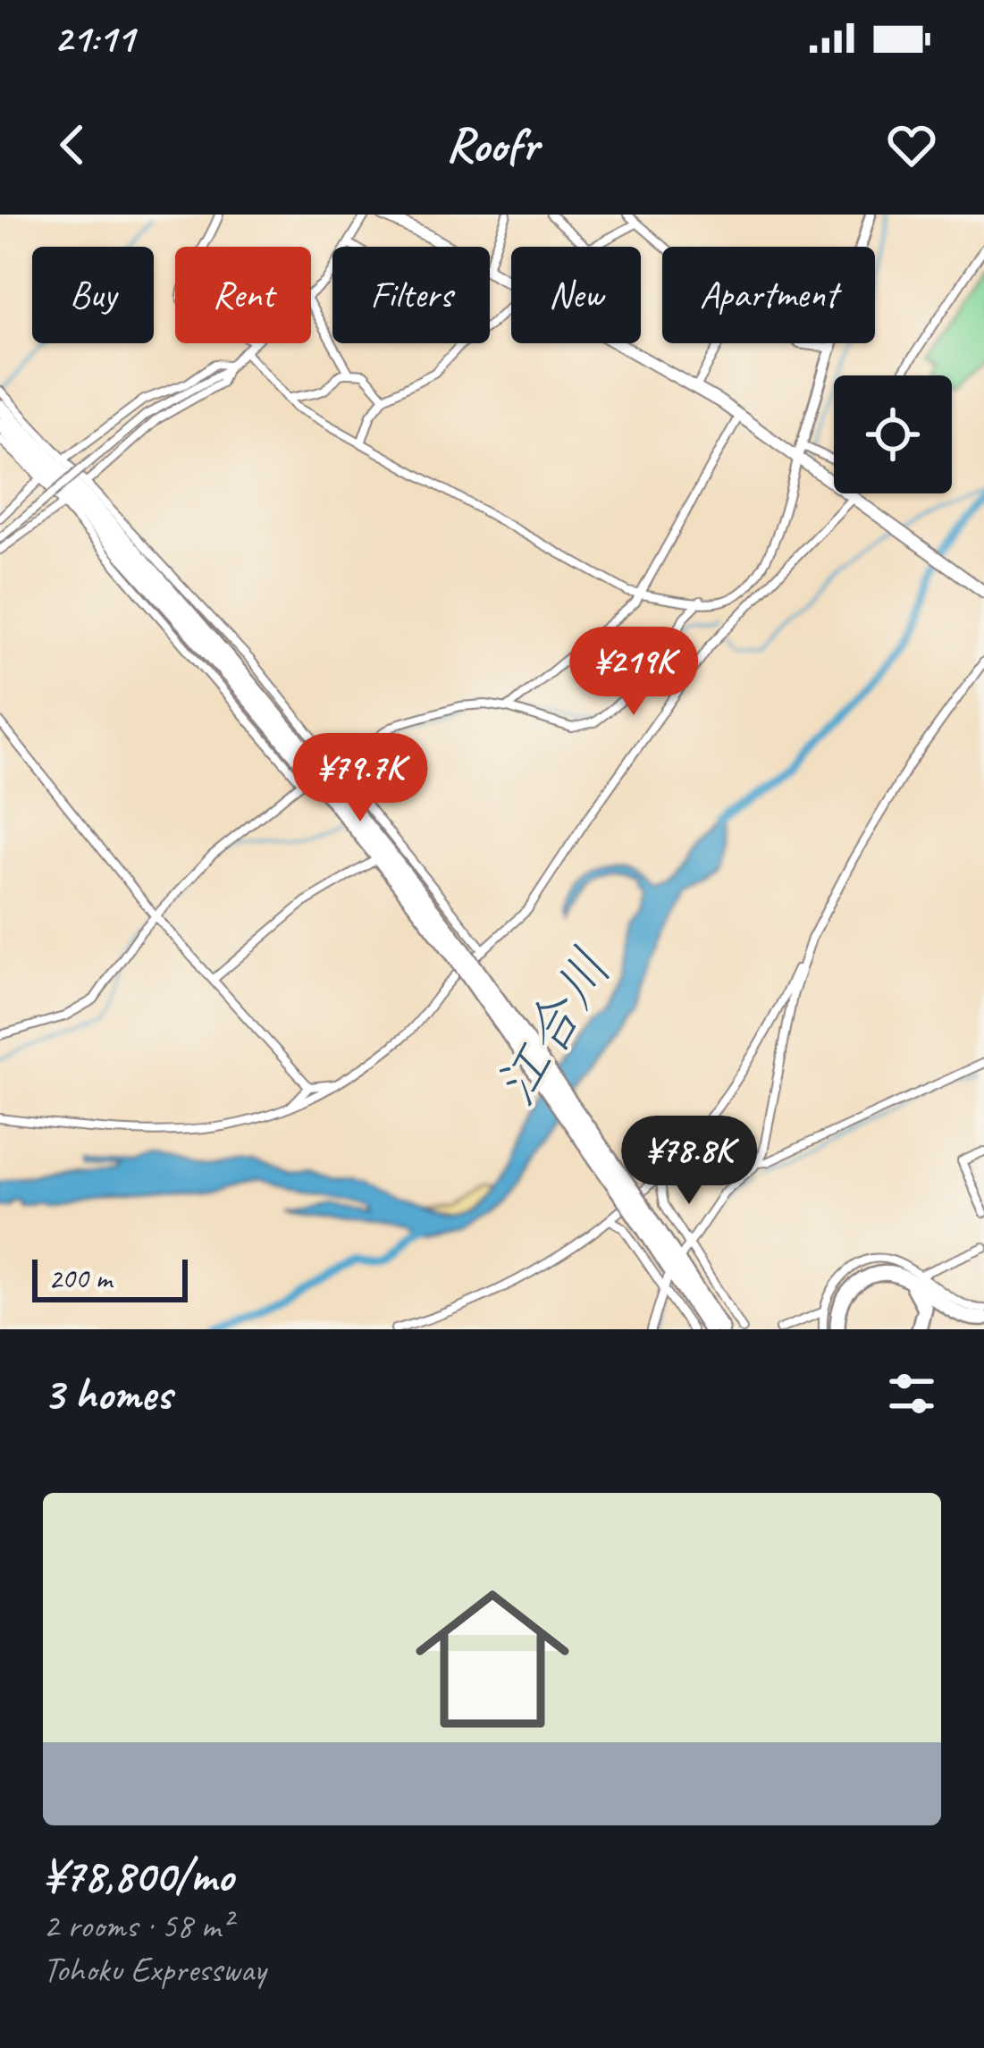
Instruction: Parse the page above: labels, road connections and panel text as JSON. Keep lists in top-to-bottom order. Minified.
{"water":["江合川"],"scale_bar":"200 m","page":{"status":"21:11","header":"Roofr","chip":["Buy","Rent","Filters","New","Apartment"],"price":["¥219K","¥79.7K","¥78.8K"],"scale":"200 m","heading":"3 homes","list":[{"name":"¥78,800/mo","note":"2 rooms · 58 m² · Tohoku Expressway"}]}}
